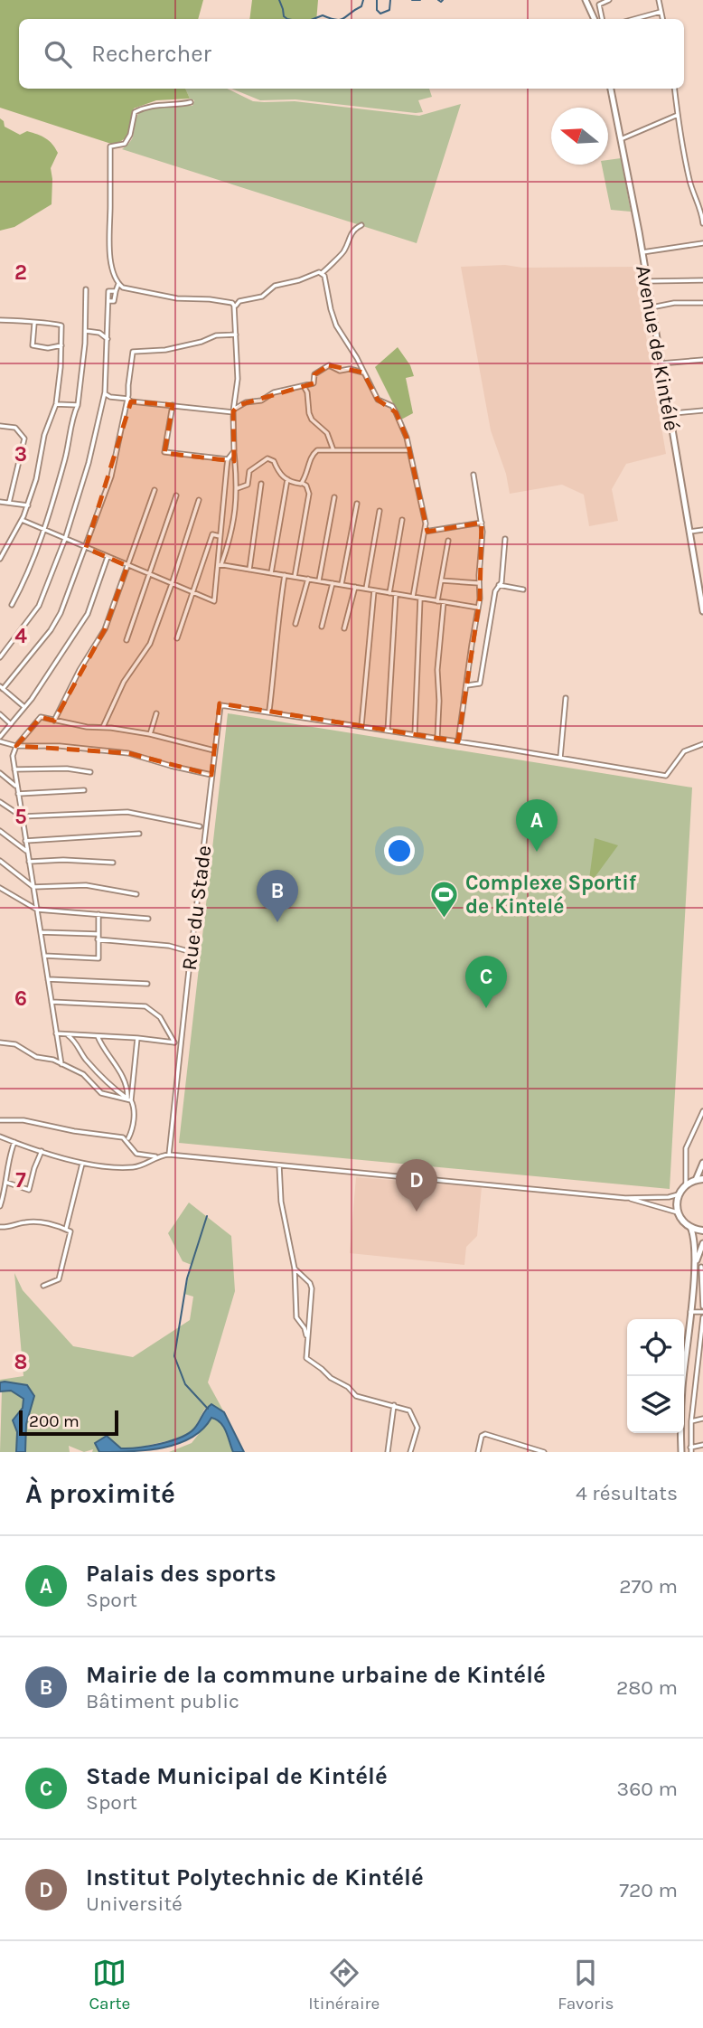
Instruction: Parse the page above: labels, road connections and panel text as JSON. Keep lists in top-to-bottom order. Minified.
{"streets":{"main road":["Avenue de Kintélé"],"street":["Rue du Stade"]},"places":{"sports":["Complexe Sportif de Kintelé"]},"scale_bar":"200 m","north":"left","page":{"search":"Rechercher","pins":["A","B","C","D"],"scale":"200 m","heading":["À proximité","4 résultats"],"list":[{"mark":"A","name":"Palais des sports","note":"Sport","value":"270 m"},{"mark":"B","name":"Mairie de la commune urbaine de Kintélé","note":"Bâtiment public","value":"280 m"},{"mark":"C","name":"Stade Municipal de Kintélé","note":"Sport","value":"360 m"},{"mark":"D","name":"Institut Polytechnic de Kintélé","note":"Université","value":"720 m"}],"nav":["Carte","Itinéraire","Favoris"]},"grid":{"rows":["2","3","4","5","6","7","8"]}}
